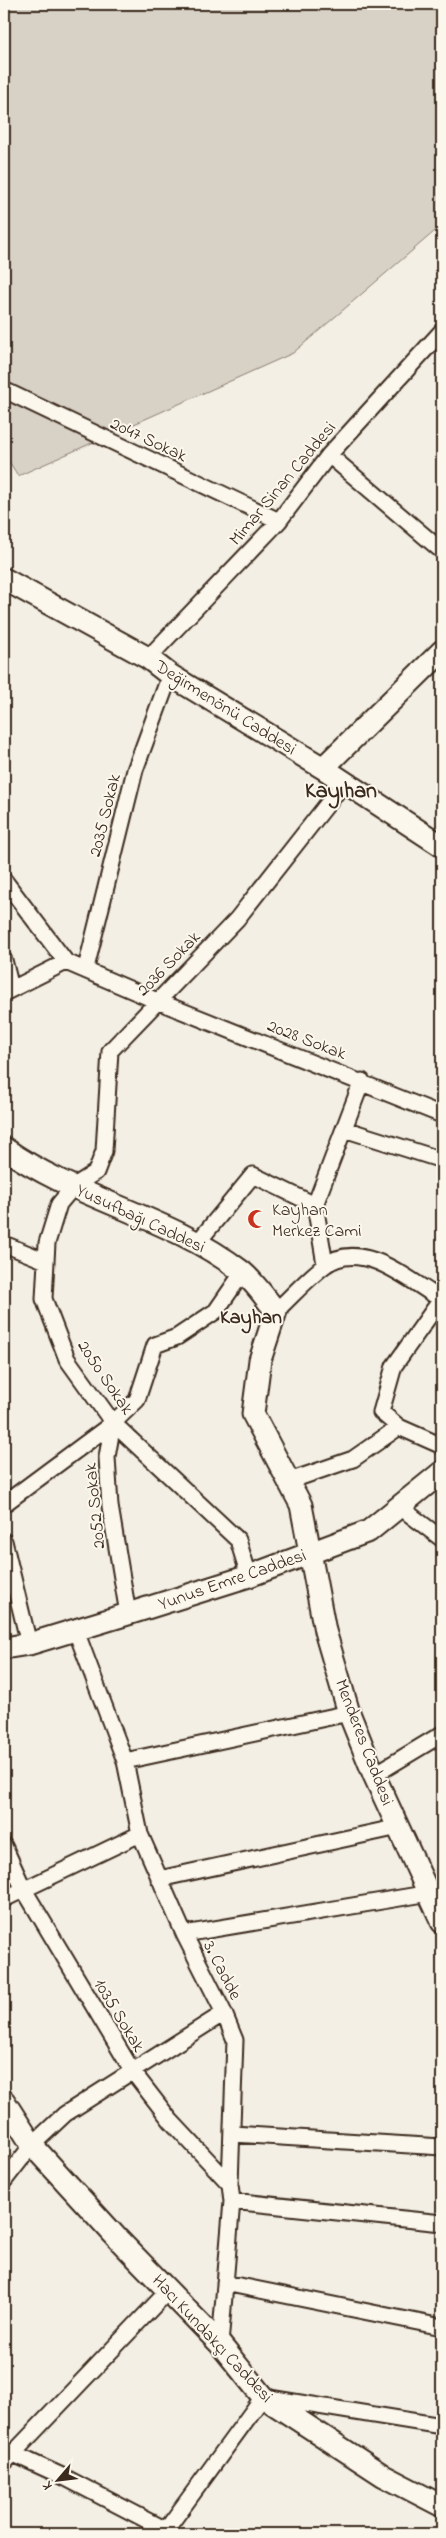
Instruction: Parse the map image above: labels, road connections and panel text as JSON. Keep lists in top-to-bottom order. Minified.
{"streets":{"street":["2047 Sokak","Mimar Sinan Caddesi","Değirmenönü Caddesi","2035 Sokak","2036 Sokak","2028 Sokak","Yusufbağı Caddesi","2050 Sokak","2052 Sokak","Yunus Emre Caddesi","Menderes Caddesi","3. Cadde","1035 Sokak","Hacı Kundakçı Caddesi"]},"crossings":[["2047 Sokak","Mimar Sinan Caddesi"],["Mimar Sinan Caddesi","Değirmenönü Caddesi"],["Değirmenönü Caddesi","2035 Sokak"],["Değirmenönü Caddesi","2036 Sokak"],["2035 Sokak","2028 Sokak"],["2036 Sokak","2028 Sokak"],["2036 Sokak","Yusufbağı Caddesi"],["2036 Sokak","2050 Sokak"],["Yusufbağı Caddesi","2050 Sokak"],["2050 Sokak","2052 Sokak"],["2050 Sokak","Yunus Emre Caddesi"],["2052 Sokak","Yunus Emre Caddesi"],["Yunus Emre Caddesi","Menderes Caddesi"],["Yunus Emre Caddesi","3. Cadde"],["3. Cadde","1035 Sokak"],["3. Cadde","Hacı Kundakçı Caddesi"]],"districts":["Kayıhan","Kayhan"],"places":{"mosque":["Kayhan Merkez Cami"]},"north":"bottom left"}
